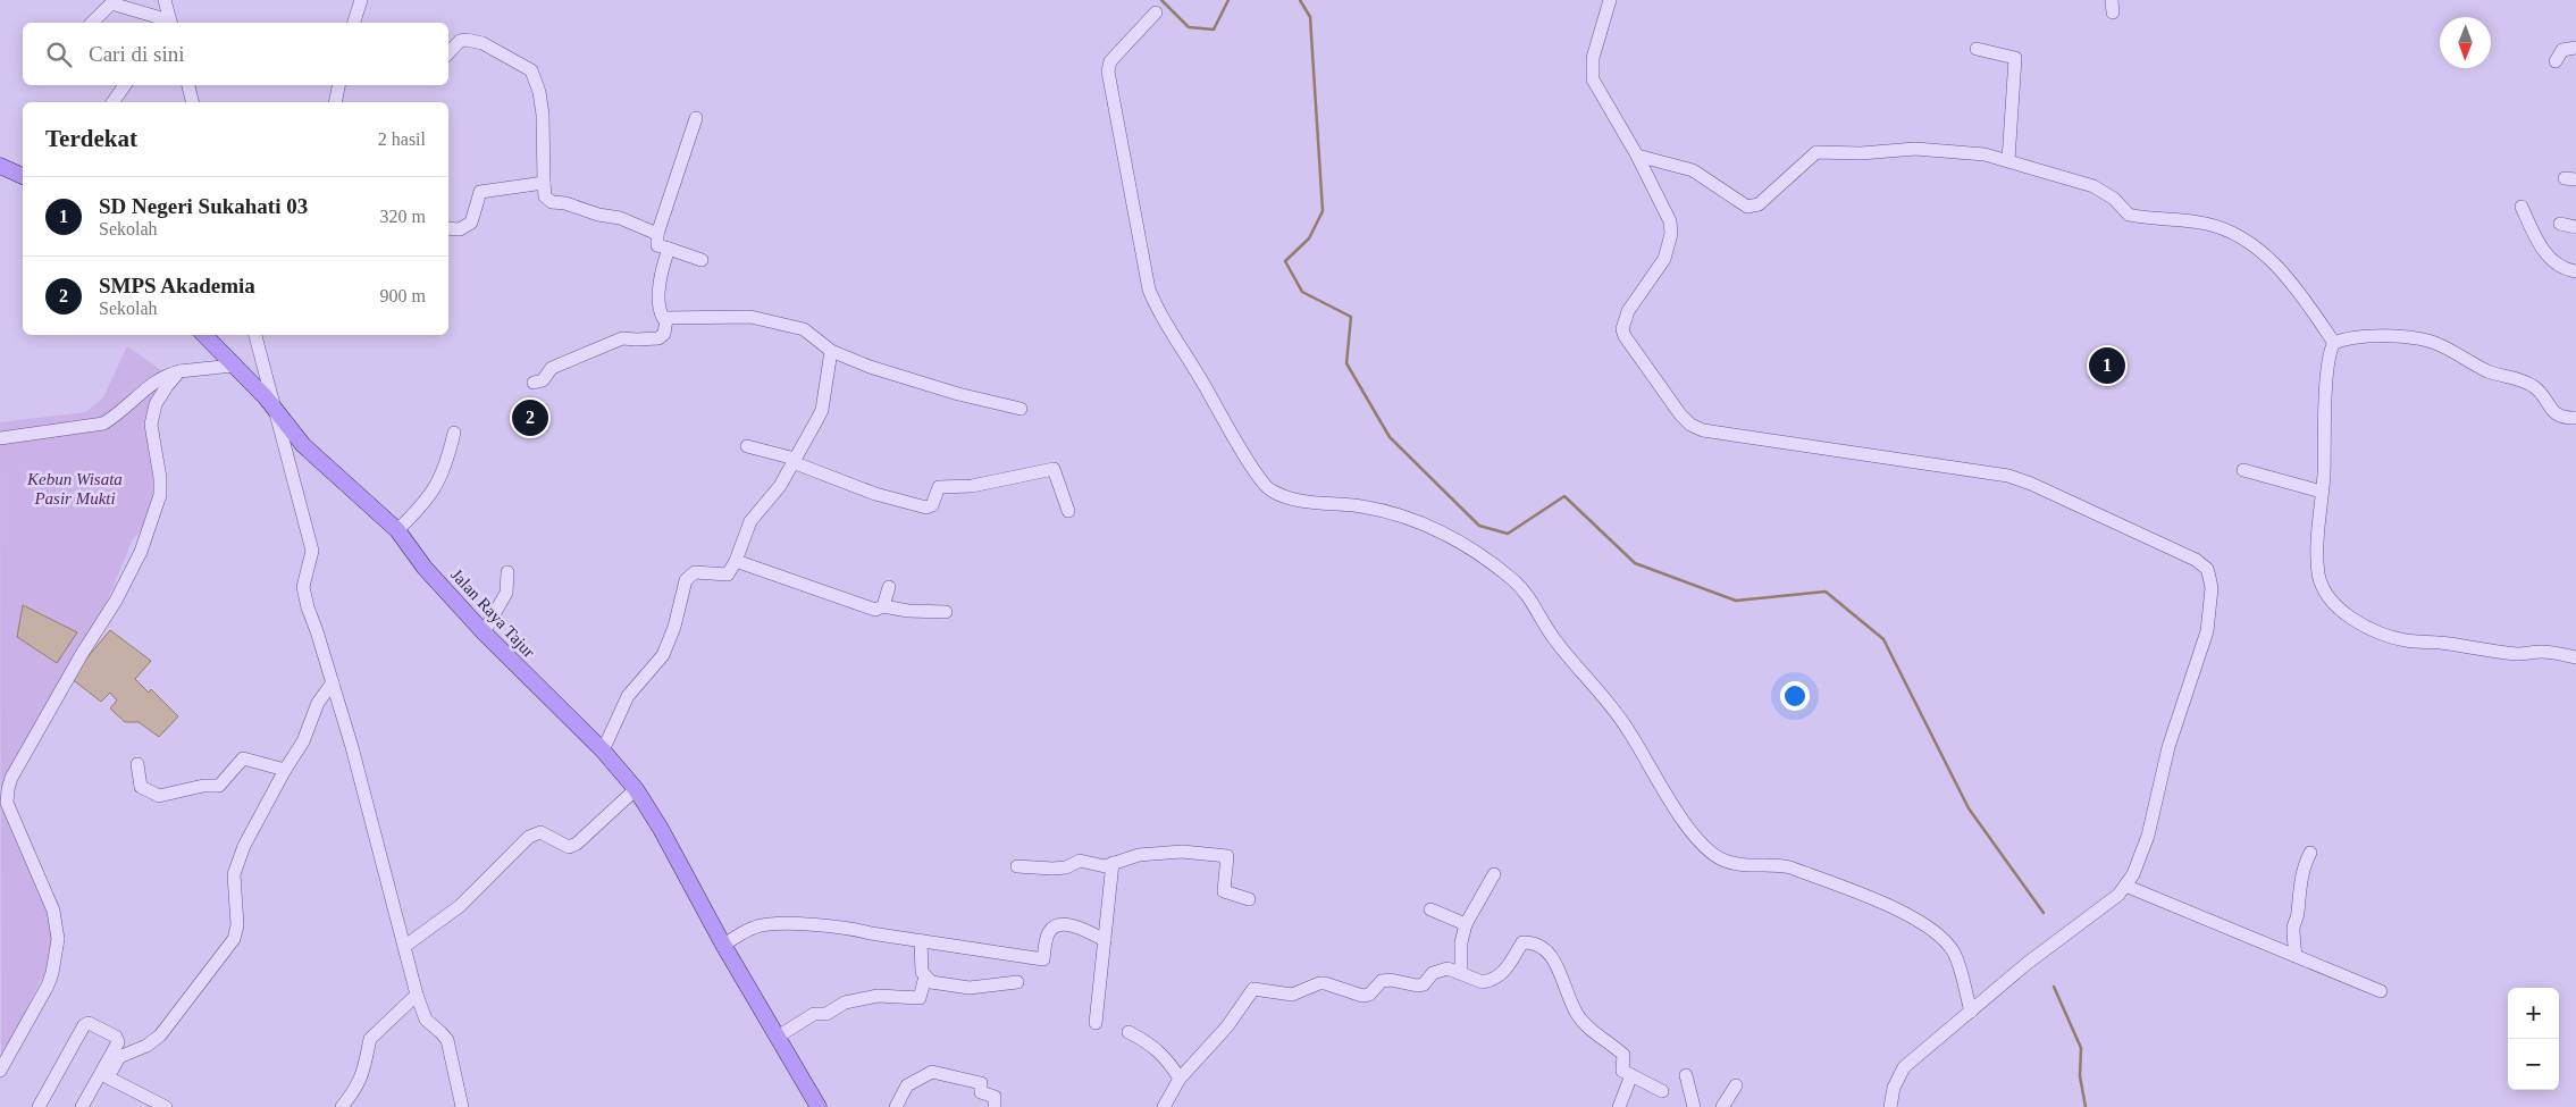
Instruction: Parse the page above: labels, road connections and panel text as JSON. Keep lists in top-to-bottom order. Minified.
{"streets":{"main road":["Jalan Raya Tajur"]},"parks":["Kebun Wisata Pasir Mukti"],"north":"bottom","page":{"search":"Cari di sini","heading":["Terdekat","2 hasil"],"list":[{"mark":"1","name":"SD Negeri Sukahati 03","note":"Sekolah","value":"320 m"},{"mark":"2","name":"SMPS Akademia","note":"Sekolah","value":"900 m"}],"pins":["1","2"],"map_buttons":["+","−"]}}
